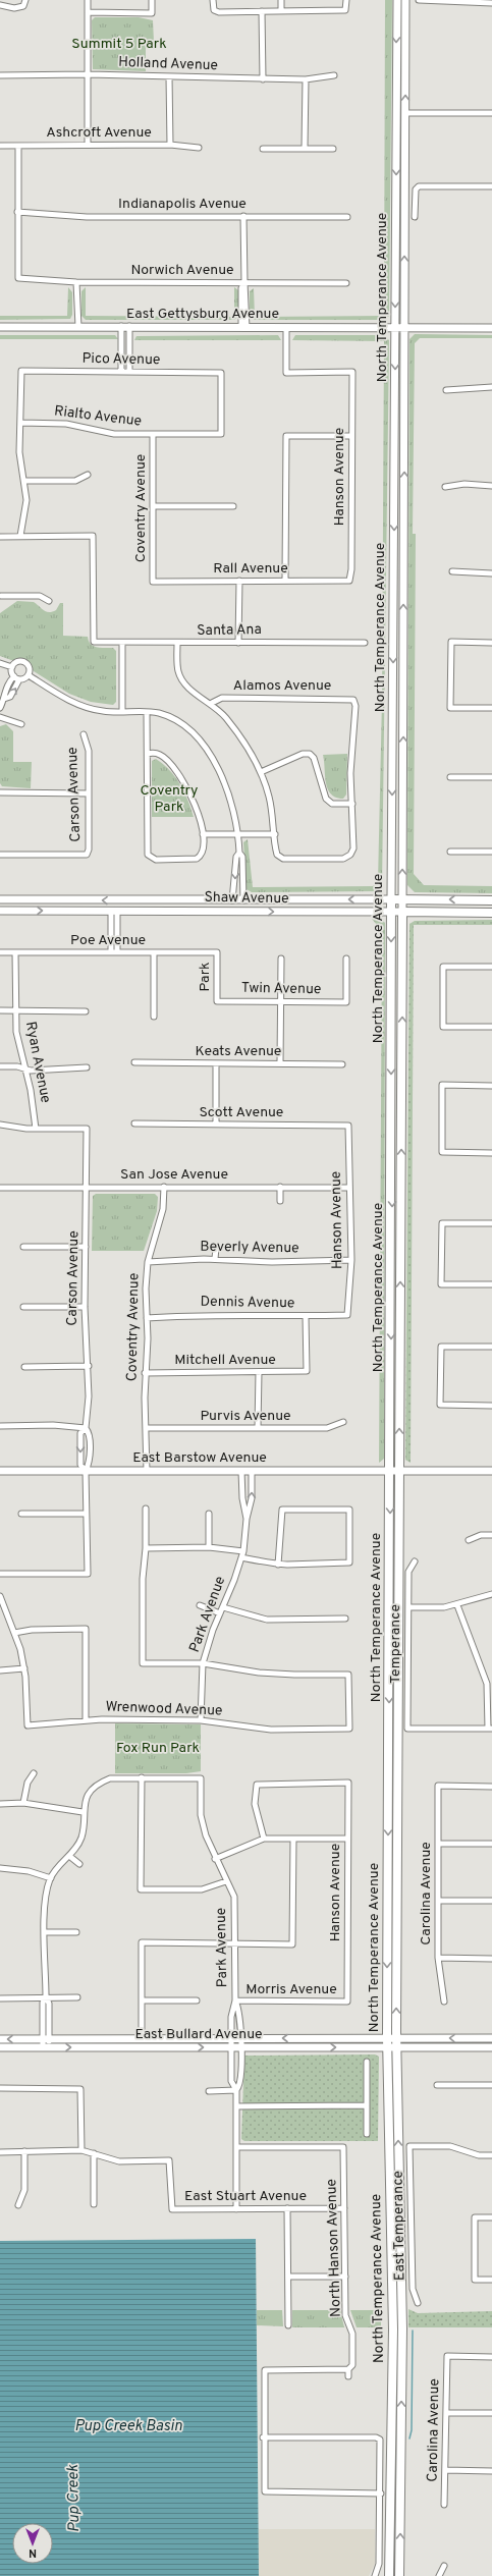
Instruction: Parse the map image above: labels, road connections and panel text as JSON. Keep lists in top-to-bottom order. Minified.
{"streets":{"main road":["North Temperance Avenue","East Gettysburg Avenue","Shaw Avenue","East Barstow Avenue","East Bullard Avenue"],"street":["Holland Avenue","Ashcroft Avenue","Indianapolis Avenue","Norwich Avenue","Pico Avenue","Rialto Avenue","Hanson Avenue","Coventry Avenue","Rall Avenue","Santa Ana","Alamos Avenue","Carson Avenue","Poe Avenue","Park","Twin Avenue","Keats Avenue","Ryan Avenue","Scott Avenue","San Jose Avenue","Beverly Avenue","Dennis Avenue","Mitchell Avenue","Purvis Avenue","Park Avenue","Temperance","Wrenwood Avenue","Carolina Avenue","Morris Avenue","East Stuart Avenue","East Temperance","North Hanson Avenue"]},"crossings":[["Indianapolis Avenue","Norwich Avenue"],["North Temperance Avenue","East Gettysburg Avenue"],["North Temperance Avenue","Shaw Avenue"],["North Temperance Avenue","East Barstow Avenue"],["North Temperance Avenue","East Bullard Avenue"],["East Gettysburg Avenue","Hanson Avenue"],["Pico Avenue","Rialto Avenue"],["Rialto Avenue","Coventry Avenue"],["Hanson Avenue","Rall Avenue"],["Hanson Avenue","Scott Avenue"],["Hanson Avenue","San Jose Avenue"],["Hanson Avenue","Beverly Avenue"],["Hanson Avenue","Dennis Avenue"],["Hanson Avenue","Morris Avenue"],["Coventry Avenue","Rall Avenue"],["Coventry Avenue","San Jose Avenue"],["Coventry Avenue","Beverly Avenue"],["Coventry Avenue","Dennis Avenue"],["Coventry Avenue","Mitchell Avenue"],["Coventry Avenue","Purvis Avenue"],["Coventry Avenue","East Barstow Avenue"],["Carson Avenue","Ryan Avenue"],["Carson Avenue","San Jose Avenue"],["Carson Avenue","East Barstow Avenue"],["Poe Avenue","Park"],["Poe Avenue","Ryan Avenue"],["Park","Twin Avenue"],["Dennis Avenue","Mitchell Avenue"],["East Barstow Avenue","Park Avenue"],["Park Avenue","Wrenwood Avenue"],["Park Avenue","Morris Avenue"],["Park Avenue","East Bullard Avenue"],["East Stuart Avenue","North Hanson Avenue"]],"water":["Pup Creek Basin","Pup Creek"],"parks":["Summit 5 Park","Coventry Park","Fox Run Park"],"north":"bottom"}
